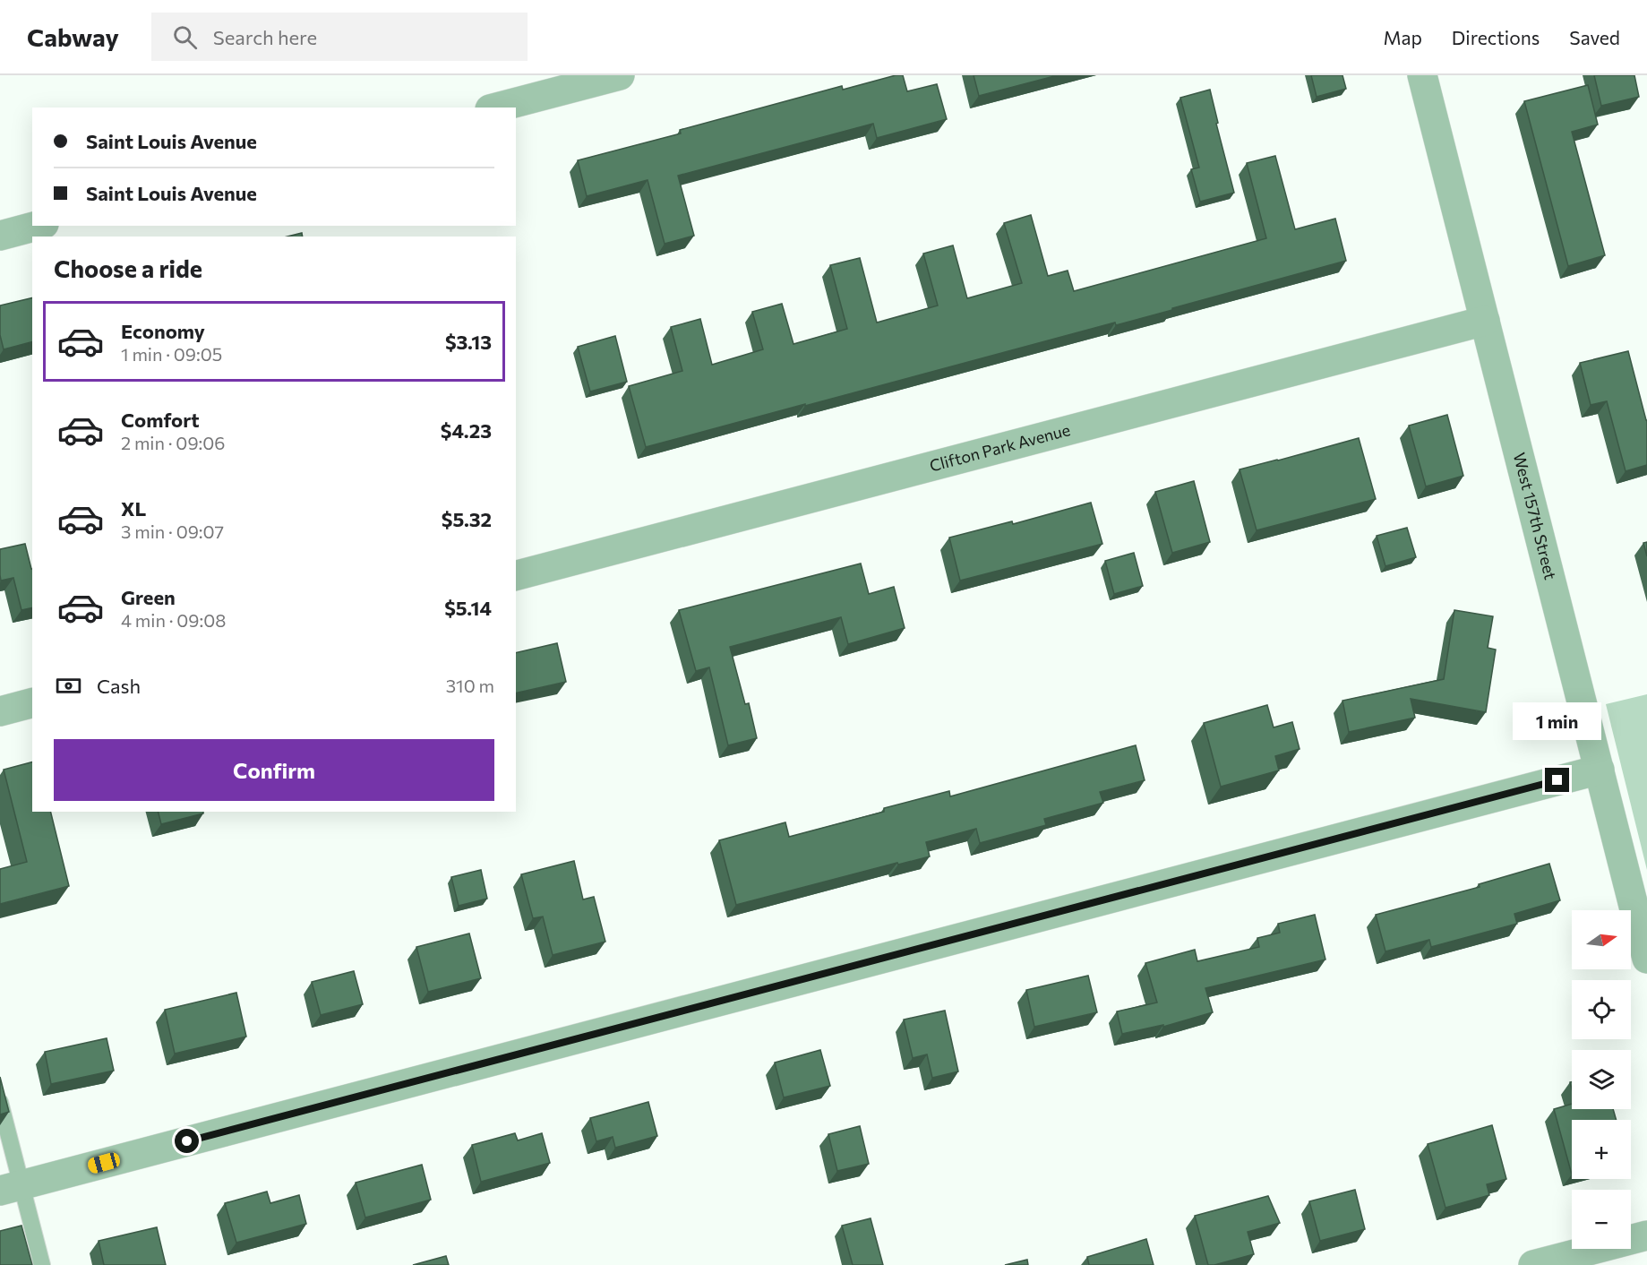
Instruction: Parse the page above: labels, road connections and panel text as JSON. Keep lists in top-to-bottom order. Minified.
{"streets":{"street":["Clifton Park Avenue","West 157th Street"]},"crossings":[["Clifton Park Avenue","West 157th Street"]],"north":"right","page":{"header":"Cabway","search":"Search here","nav":["Map","Directions","Saved"],"banner":["Saint Louis Avenue","Saint Louis Avenue"],"heading":"Choose a ride","list":[{"name":"Economy","note":"1 min · 09:05","value":"$3.13"},{"name":"Comfort","note":"2 min · 09:06","value":"$4.23"},{"name":"XL","note":"3 min · 09:07","value":"$5.32"},{"name":"Green","note":"4 min · 09:08","value":"$5.14"}],"pay":["Cash","310 m"],"bubble":"1 min","buttons":"Confirm","map_buttons":["+","−"]}}
